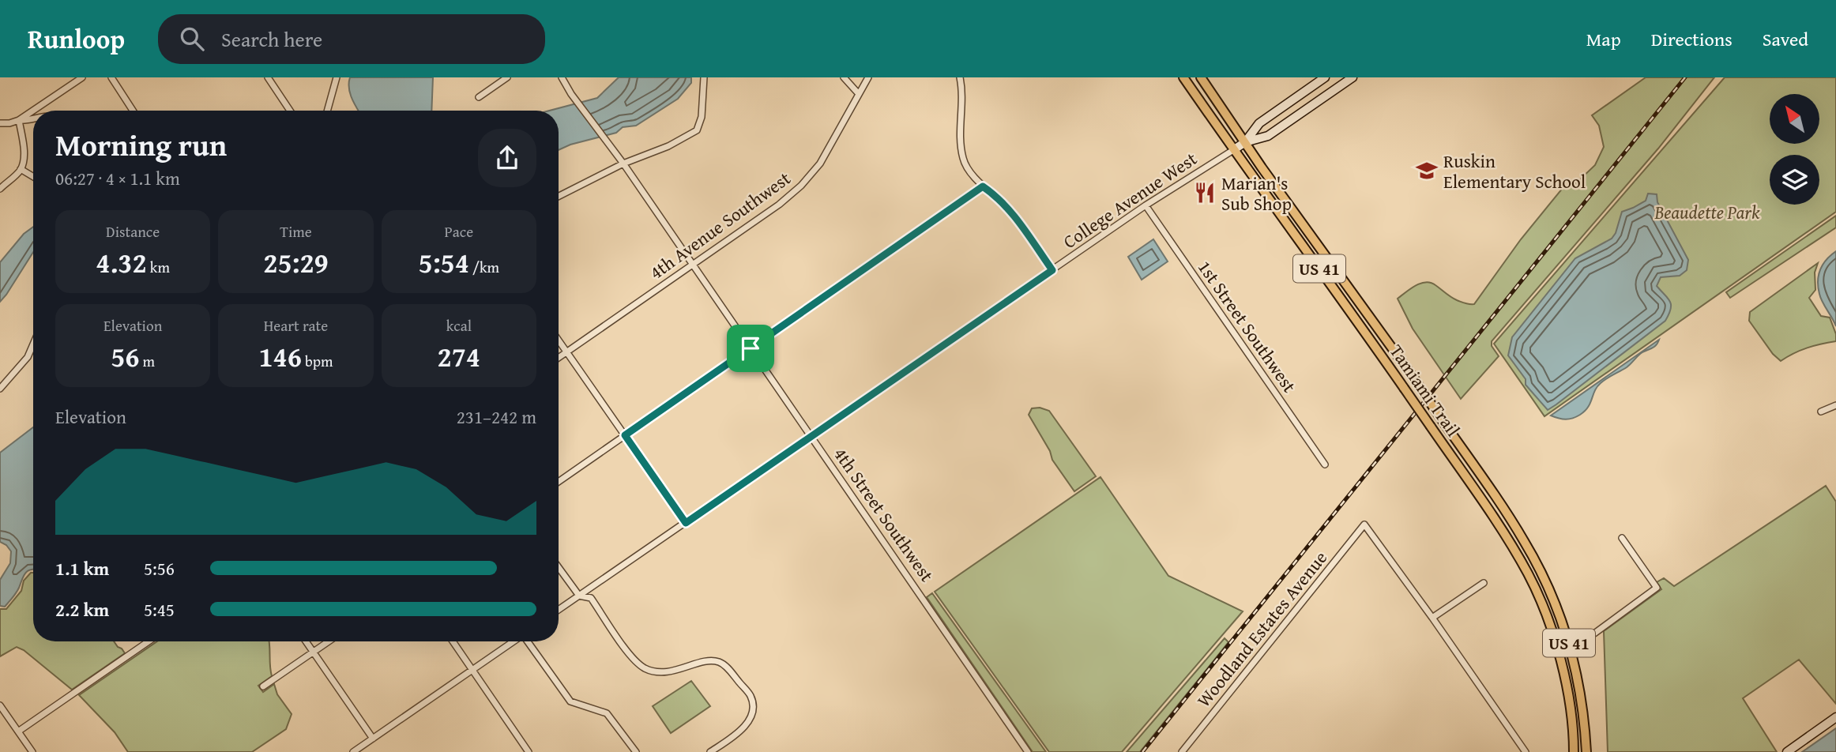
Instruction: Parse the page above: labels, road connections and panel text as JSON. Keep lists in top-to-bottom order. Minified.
{"streets":{"main road":["US 41","Tamiami Trail"],"street":["College Avenue West","4th Avenue Southwest","1st Street Southwest","4th Street Southwest","Woodland Estates Avenue"]},"crossings":[["College Avenue West","1st Street Southwest"],["College Avenue West","Tamiami Trail"],["College Avenue West","4th Street Southwest"],["4th Avenue Southwest","4th Street Southwest"]],"parks":["Beaudette Park"],"places":{"school or university":["Ruskin Elementary School"],"restaurant":["Marian's Sub Shop"]},"north":"top left","page":{"header":"Runloop","search":"Search here","nav":["Map","Directions","Saved"],"heading":["Morning run","06:27 · 4 × 1.1 km"],"stats":[["Distance","4.32 km"],["Time","25:29"],["Pace","5:54 /km"],["Elevation","56 m"],["Heart rate","146 bpm"],["kcal","274"]],"chart":["Elevation","231–242 m"],"list":[{"name":"1.1 km","note":"5:56"},{"name":"2.2 km","note":"5:45"}]}}
